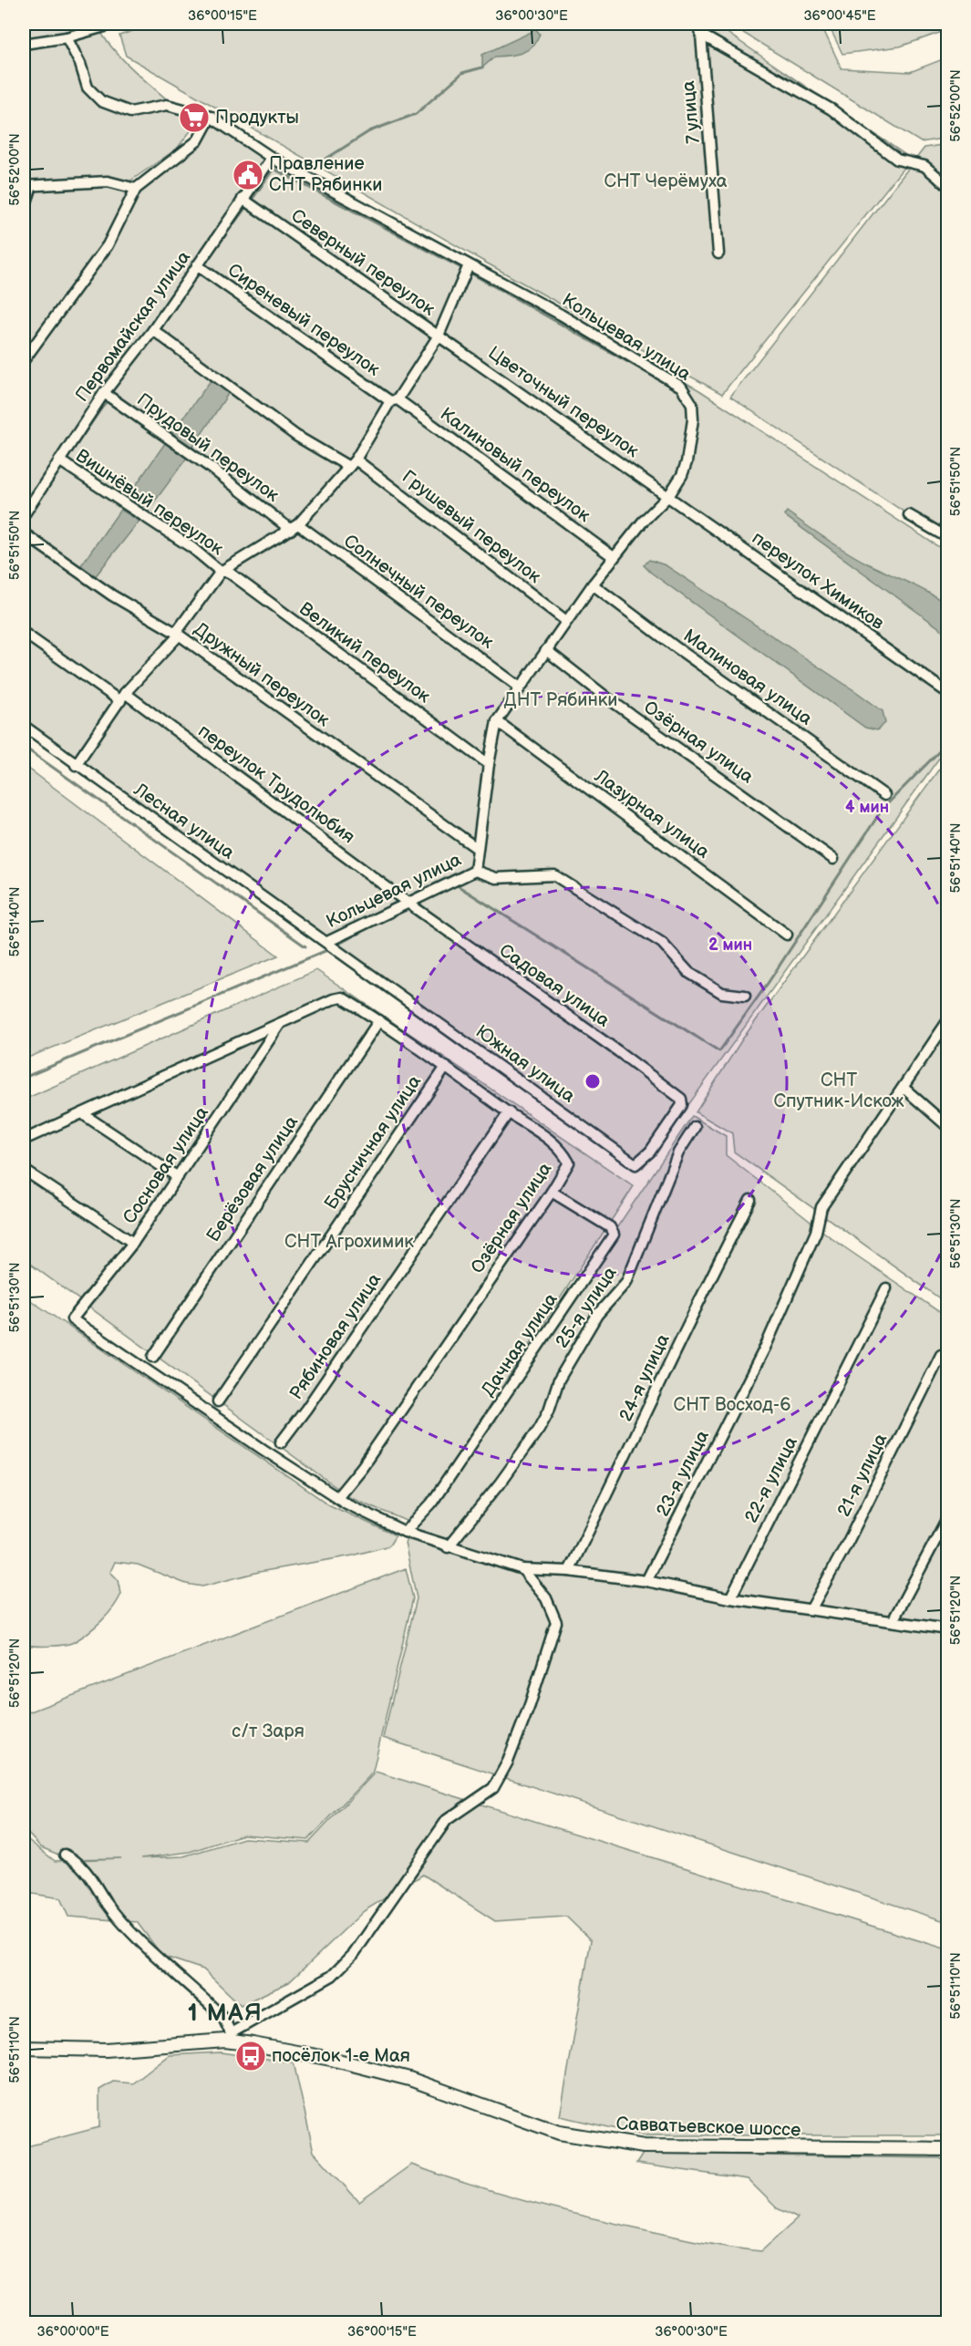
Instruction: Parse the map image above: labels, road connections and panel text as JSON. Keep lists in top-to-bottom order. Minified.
{"streets":{"main road":["Савватьевское шоссе"],"street":["7 улица","Северный переулок","Сиреневый переулок","Первомайская улица","Кольцевая улица","Цветочный переулок","Прудовый переулок","Калиновый переулок","Вишнёвый переулок","Грушевый переулок","переулок Химиков","Солнечный переулок","Великий переулок","Дружный переулок","Малиновая улица","Озёрная улица","переулок Трудолюбия","Лазурная улица","Лесная улица","Садовая улица","Южная улица","Брусничная улица","Сосновая улица","Берёзовая улица","25-я улица","Рябиновая улица","Дачная улица","24-я улица","23-я улица","21-я улица","22-я улица"]},"crossings":[["Северный переулок","Первомайская улица"],["Северный переулок","Цветочный переулок"],["Сиреневый переулок","Первомайская улица"],["Сиреневый переулок","Калиновый переулок"],["Первомайская улица","Кольцевая улица"],["Первомайская улица","Прудовый переулок"],["Первомайская улица","Вишнёвый переулок"],["Первомайская улица","Грушевый переулок"],["Кольцевая улица","Цветочный переулок"],["Кольцевая улица","Калиновый переулок"],["Кольцевая улица","Грушевый переулок"],["Кольцевая улица","переулок Химиков"],["Кольцевая улица","Солнечный переулок"],["Кольцевая улица","Великий переулок"],["Кольцевая улица","Дружный переулок"],["Кольцевая улица","Малиновая улица"],["Кольцевая улица","Озёрная улица"],["Кольцевая улица","переулок Трудолюбия"],["Кольцевая улица","Лазурная улица"],["Кольцевая улица","Лесная улица"],["Кольцевая улица","Садовая улица"],["Кольцевая улица","Южная улица"],["Цветочный переулок","переулок Химиков"],["Прудовый переулок","Солнечный переулок"],["Вишнёвый переулок","Великий переулок"],["Озёрная улица","Брусничная улица"],["Озёрная улица","Сосновая улица"],["Озёрная улица","Берёзовая улица"],["Озёрная улица","Рябиновая улица"],["Озёрная улица","Дачная улица"],["переулок Трудолюбия","Садовая улица"],["Лесная улица","Южная улица"],["Садовая улица","Южная улица"]],"districts":["1 МАЯ"],"parks":["СНТ Черёмуха","ДНТ Рябинки","СНТ Спутник-Искож","СНТ Агрохимик","СНТ Восход-6","с/т Заря"],"places":{"supermarket":["Продукты"],"public building":["Правление СНТ Рябинки"],"bus stop":["посёлок 1-е Мая"]},"coordinates":["36°00'15\"E","36°00'30\"E","36°00'45\"E","56°52'00\"N","56°51'50\"N","56°51'40\"N","56°51'30\"N","56°51'20\"N","56°51'10\"N","36°00'00\"E"],"rings":["4 мин","2 мин"]}
